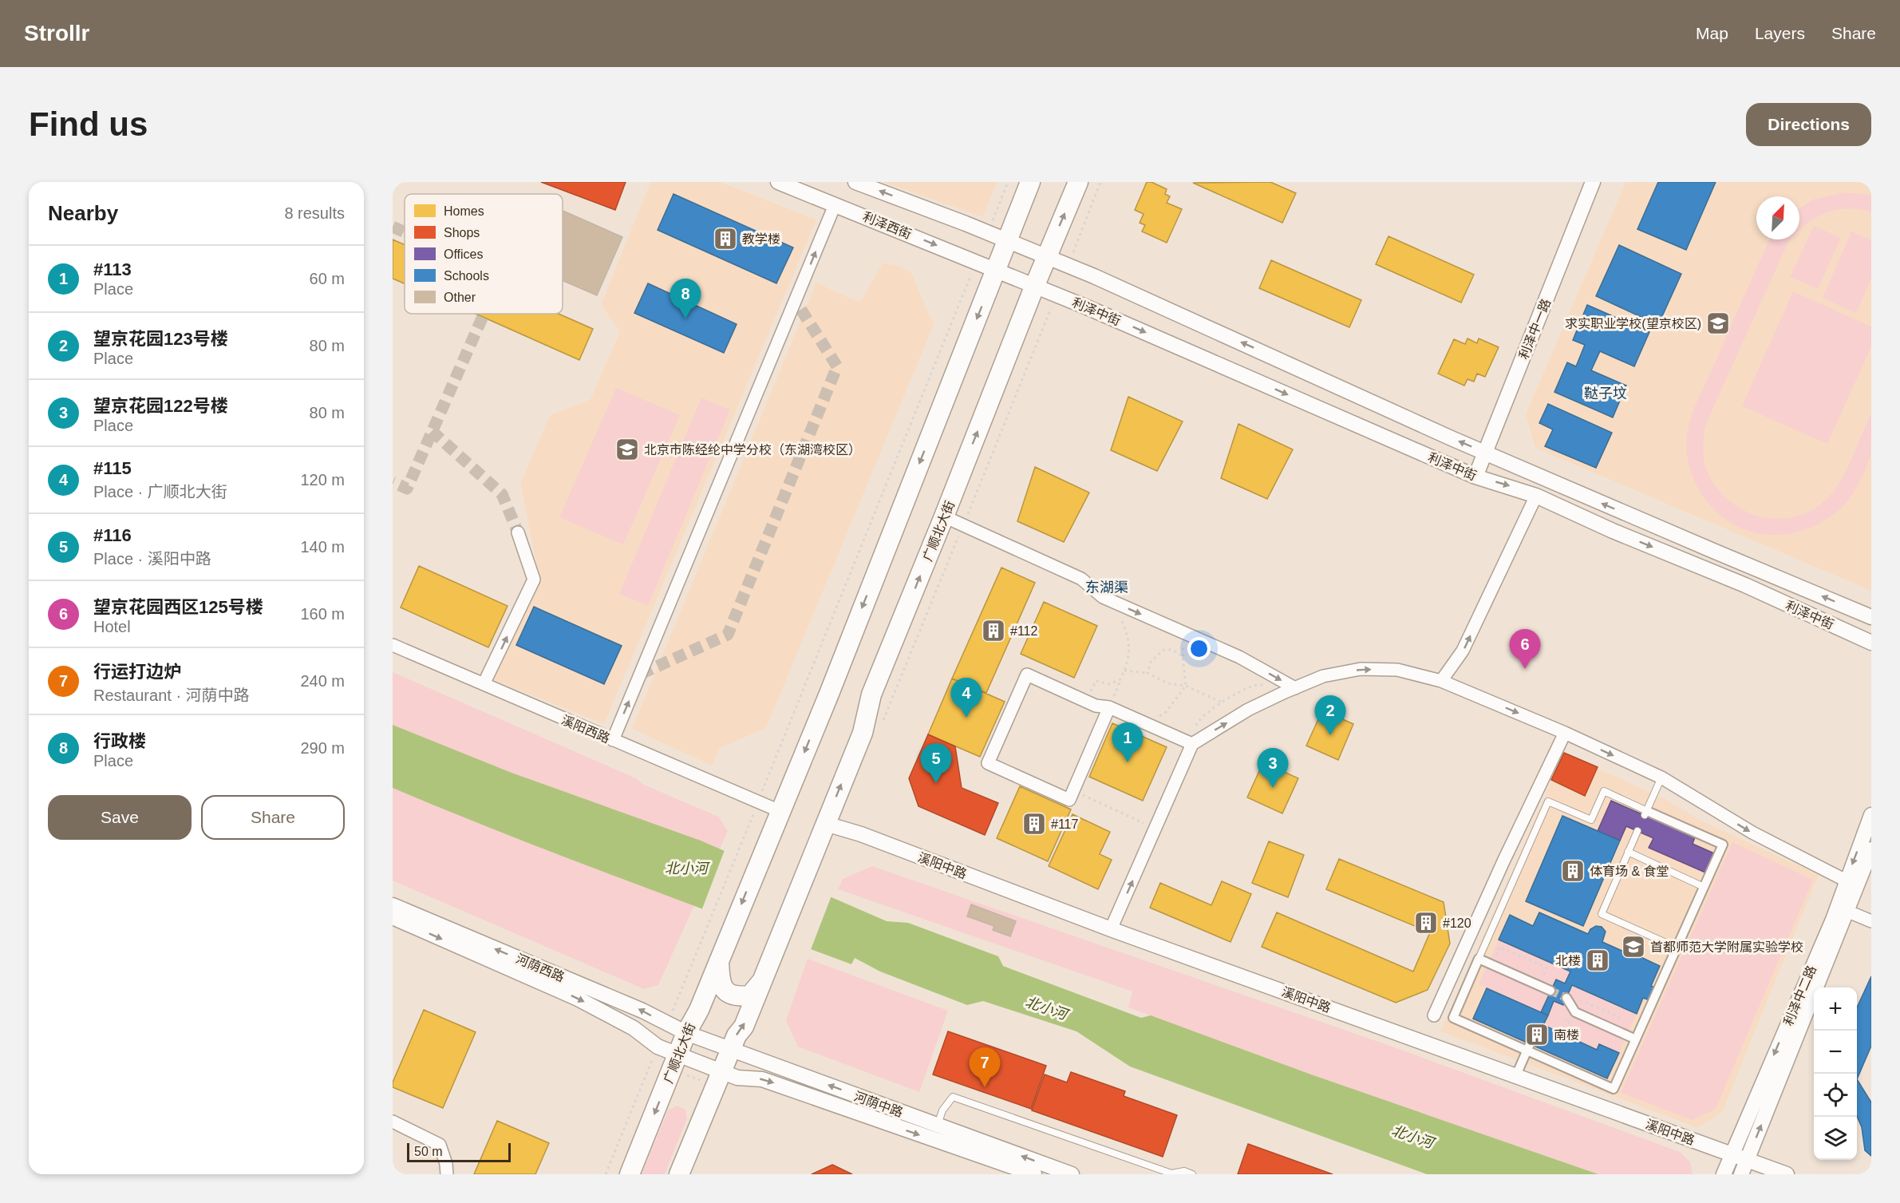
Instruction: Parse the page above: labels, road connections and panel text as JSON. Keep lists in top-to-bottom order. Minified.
{"streets":{"main road":["广顺北大街"],"street":["利泽西街","利泽中街","利泽中一路","溪阳西路","溪阳中路","河荫西路","利泽中二路","河荫中路"]},"crossings":[["利泽西街","利泽中街"],["利泽中街","利泽中一路"],["利泽中街","广顺北大街"],["广顺北大街","溪阳西路"],["广顺北大街","溪阳中路"],["广顺北大街","河荫西路"],["广顺北大街","河荫中路"],["溪阳中路","利泽中二路"],["河荫西路","河荫中路"]],"districts":["鞑子坟","东湖渠"],"water":["北小河"],"places":{"building":["教学楼","#112","#117","体育场 & 食堂","#120","北楼","南楼"],"school or university":["求实职业学校(望京校区)","北京市陈经纶中学分校（东湖湾校区）","首都师范大学附属实验学校"]},"legend":["Homes","Shops","Offices","Schools","Other"],"scale_bar":"50 m","north":"top right","page":{"header":"Strollr","nav":["Map","Layers","Share"],"buttons":["Directions",["Save","Share"]],"title":"Find us","heading":["Nearby","8 results"],"list":[{"mark":"1","name":"#113","note":"Place","value":"60 m"},{"mark":"2","name":"望京花园123号楼","note":"Place","value":"80 m"},{"mark":"3","name":"望京花园122号楼","note":"Place","value":"80 m"},{"mark":"4","name":"#115","note":"Place · 广顺北大街","value":"120 m"},{"mark":"5","name":"#116","note":"Place · 溪阳中路","value":"140 m"},{"mark":"6","name":"望京花园西区125号楼","note":"Hotel","value":"160 m"},{"mark":"7","name":"行运打边炉","note":"Restaurant · 河荫中路","value":"240 m"},{"mark":"8","name":"行政楼","note":"Place","value":"290 m"}],"pins":["8","6","4","2","1","5","3","7"],"map_buttons":["+","−"],"scale":"50 m"}}
